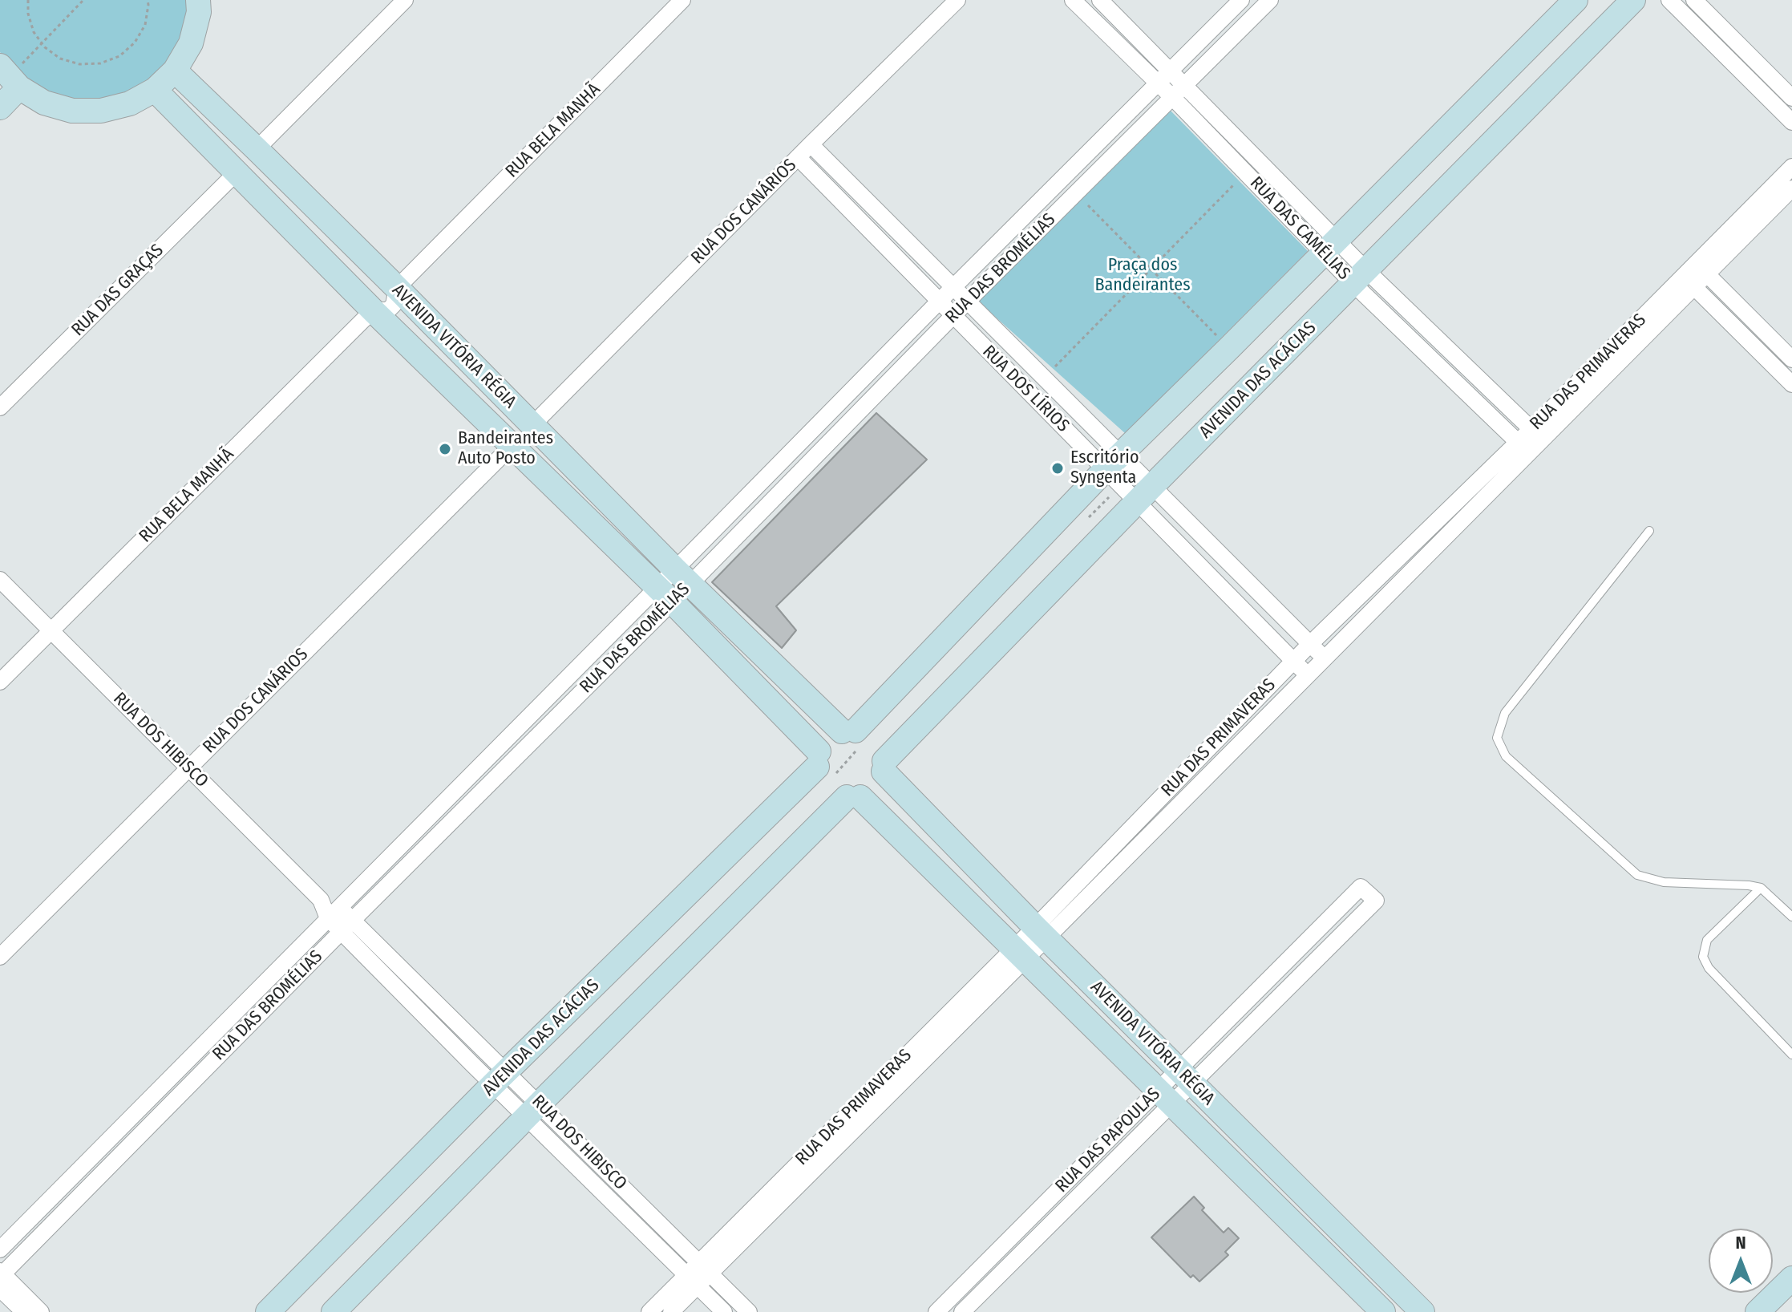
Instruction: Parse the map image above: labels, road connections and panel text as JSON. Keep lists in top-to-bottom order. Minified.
{"streets":{"street":["RUA BELA MANHÃ","RUA DOS CANÁRIOS","RUA DAS CAMÉLIAS","RUA DAS BROMÉLIAS","RUA DAS GRAÇAS","AVENIDA VITÓRIA RÉGIA","RUA DAS PRIMAVERAS","AVENIDA DAS ACÁCIAS","RUA DOS LÍRIOS","RUA DOS HIBISCO","RUA DAS PAPOULAS"]},"crossings":[["RUA BELA MANHÃ","AVENIDA VITÓRIA RÉGIA"],["RUA BELA MANHÃ","RUA DOS HIBISCO"],["RUA DOS CANÁRIOS","AVENIDA VITÓRIA RÉGIA"],["RUA DOS CANÁRIOS","RUA DOS LÍRIOS"],["RUA DOS CANÁRIOS","RUA DOS HIBISCO"],["RUA DAS CAMÉLIAS","RUA DAS BROMÉLIAS"],["RUA DAS CAMÉLIAS","RUA DAS PRIMAVERAS"],["RUA DAS CAMÉLIAS","AVENIDA DAS ACÁCIAS"],["RUA DAS BROMÉLIAS","AVENIDA VITÓRIA RÉGIA"],["RUA DAS BROMÉLIAS","RUA DOS LÍRIOS"],["RUA DAS BROMÉLIAS","RUA DOS HIBISCO"],["RUA DAS GRAÇAS","AVENIDA VITÓRIA RÉGIA"],["AVENIDA VITÓRIA RÉGIA","RUA DAS PRIMAVERAS"],["AVENIDA VITÓRIA RÉGIA","AVENIDA DAS ACÁCIAS"],["AVENIDA VITÓRIA RÉGIA","RUA DAS PAPOULAS"],["RUA DAS PRIMAVERAS","RUA DOS LÍRIOS"],["RUA DAS PRIMAVERAS","RUA DOS HIBISCO"],["AVENIDA DAS ACÁCIAS","RUA DOS LÍRIOS"],["AVENIDA DAS ACÁCIAS","RUA DOS HIBISCO"]],"parks":["Praça dos Bandeirantes"],"places":["Bandeirantes Auto Posto","Escritório Syngenta"],"north":"top"}
